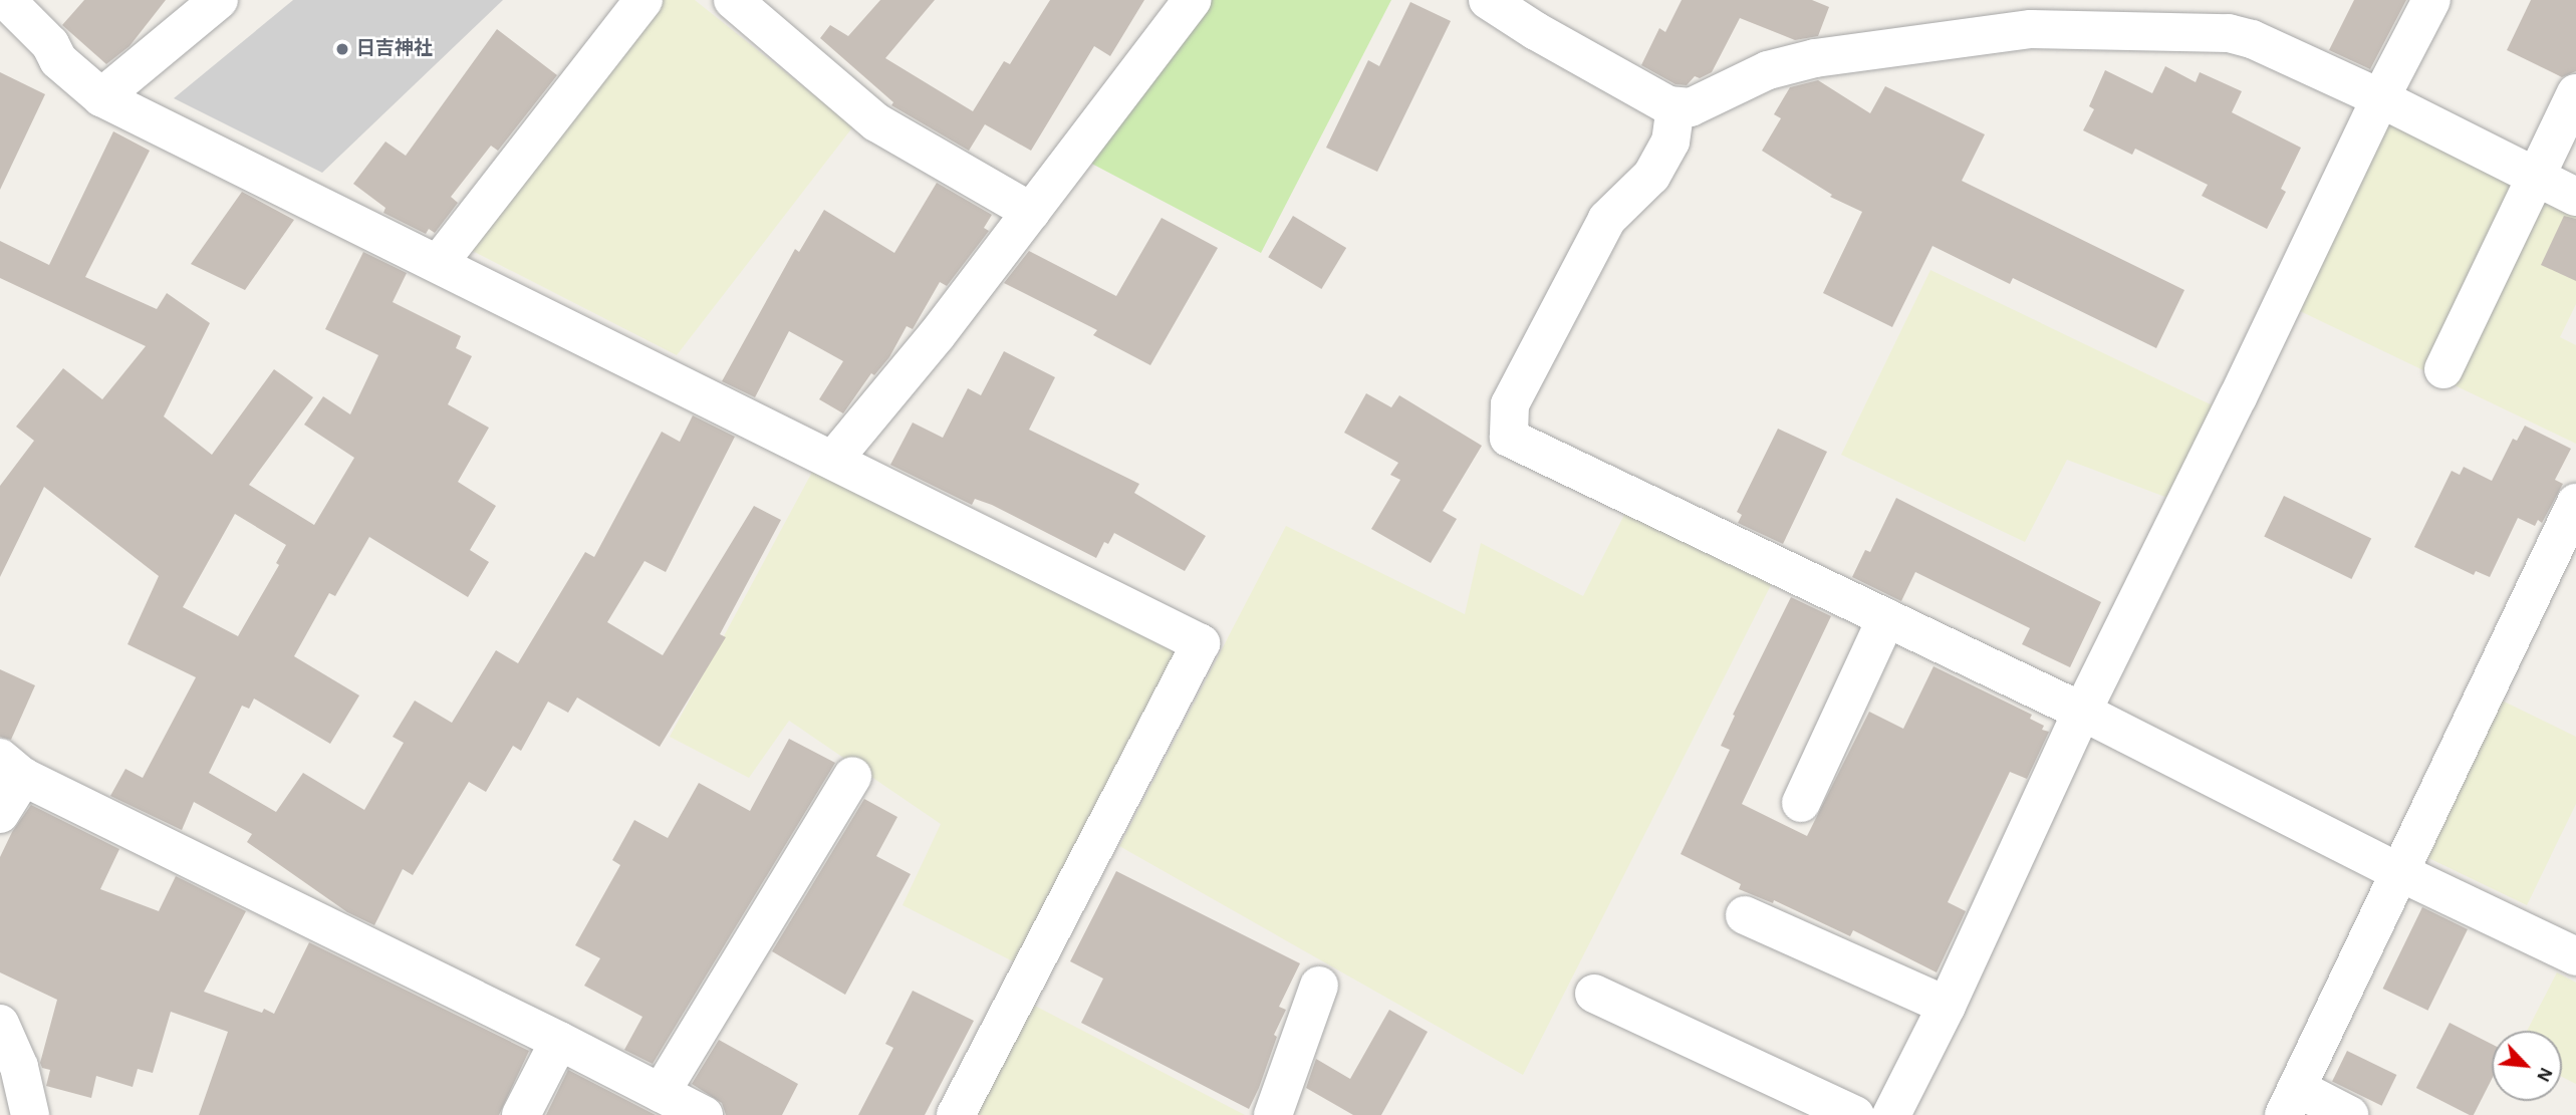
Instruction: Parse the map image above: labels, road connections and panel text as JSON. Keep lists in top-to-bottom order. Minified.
{"places":["日吉神社"],"north":"bottom right"}
